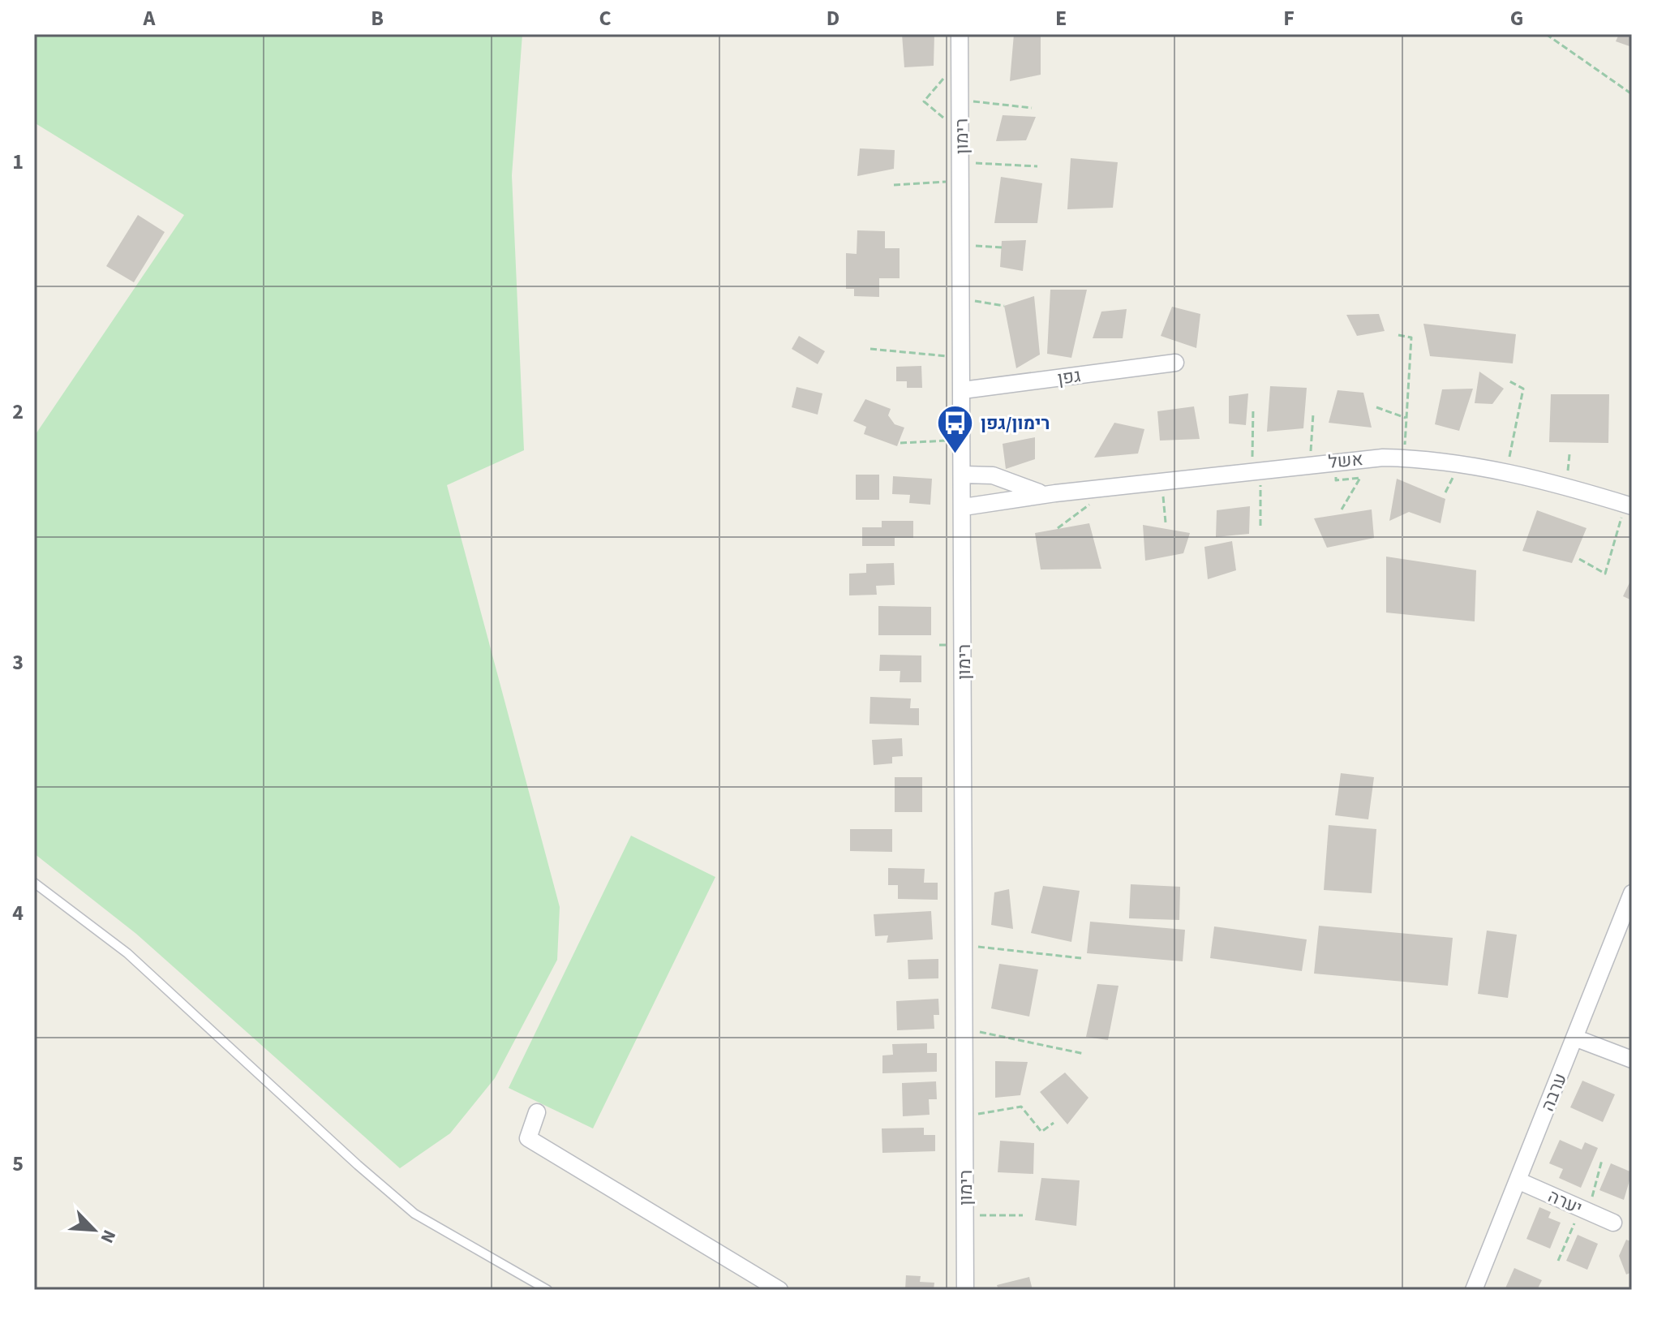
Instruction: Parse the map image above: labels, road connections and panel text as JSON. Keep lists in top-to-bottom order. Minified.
{"streets":{"street":["רימון","גפן","אשל","ערבה","יערה"]},"crossings":[["רימון","גפן"],["רימון","אשל"],["ערבה","יערה"]],"places":{"bus stop":["רימון/גפן"]},"north":"bottom right","grid":{"columns":["A","B","C","D","E","F","G"],"rows":["1","2","3","4","5"]}}
